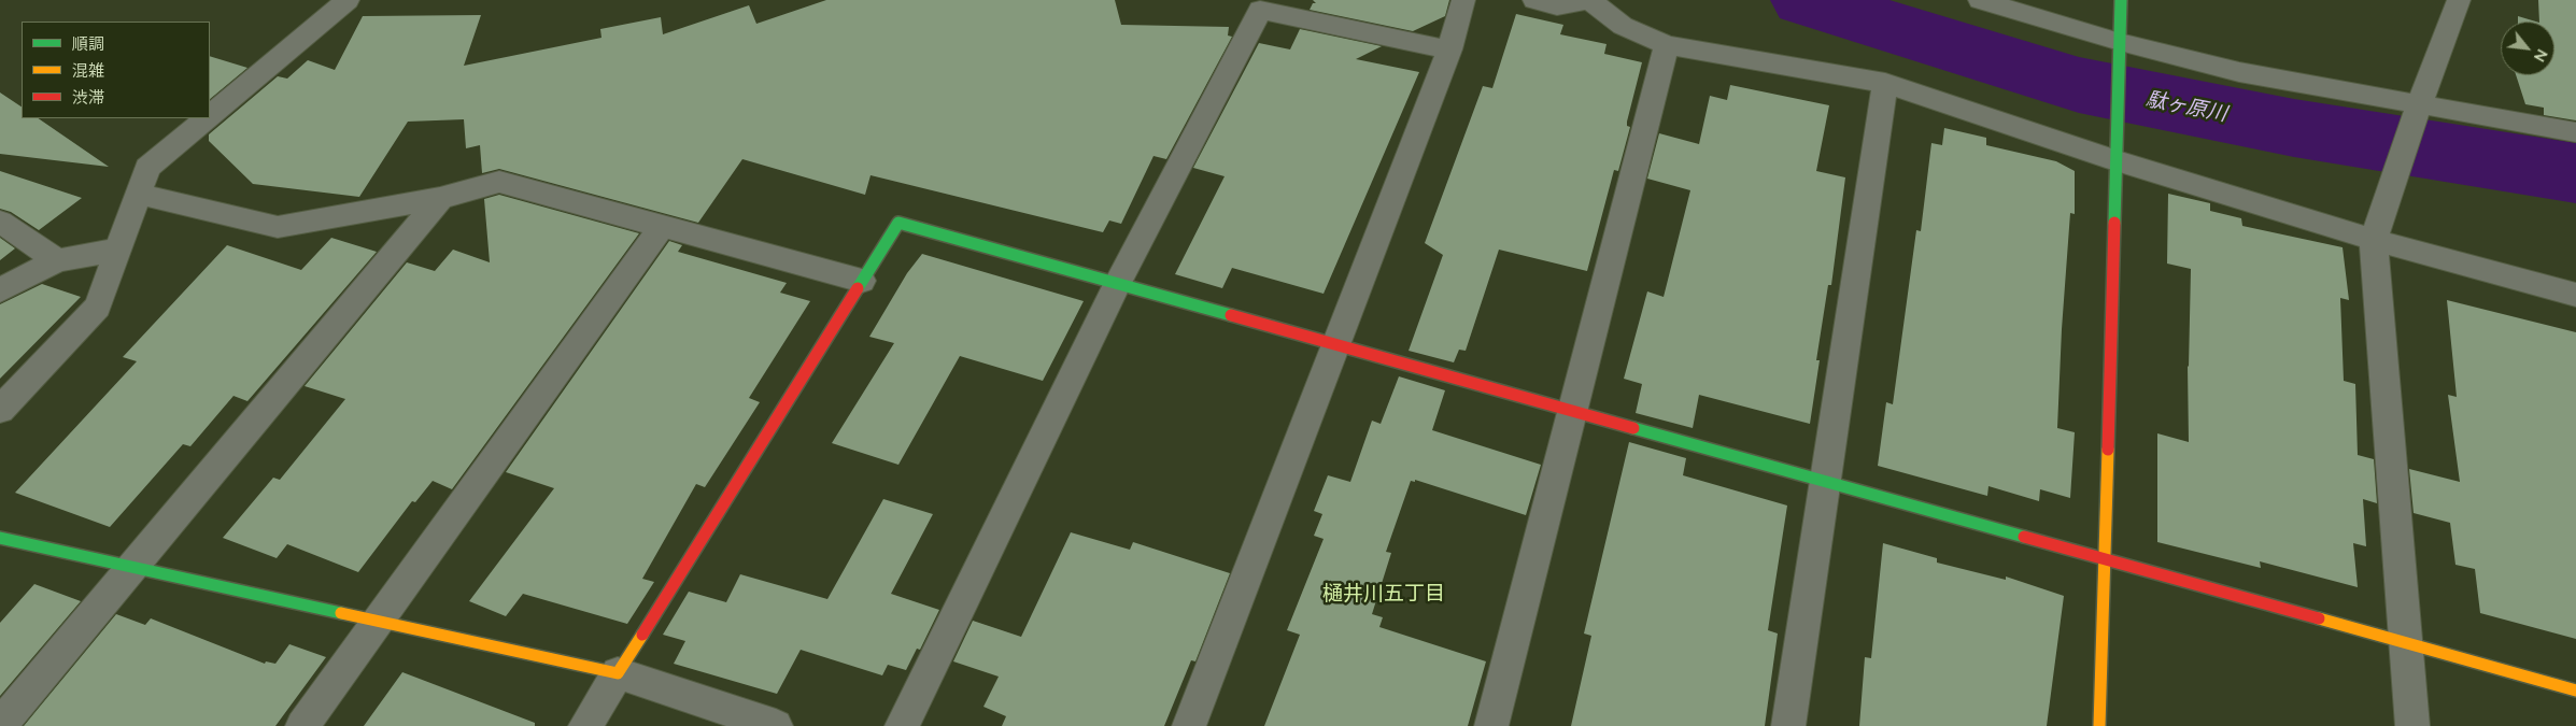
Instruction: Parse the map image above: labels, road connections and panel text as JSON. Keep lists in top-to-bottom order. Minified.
{"districts":["樋井川五丁目"],"water":["駄ヶ原川"],"legend":["順調","混雑","渋滞"],"north":"bottom right"}
